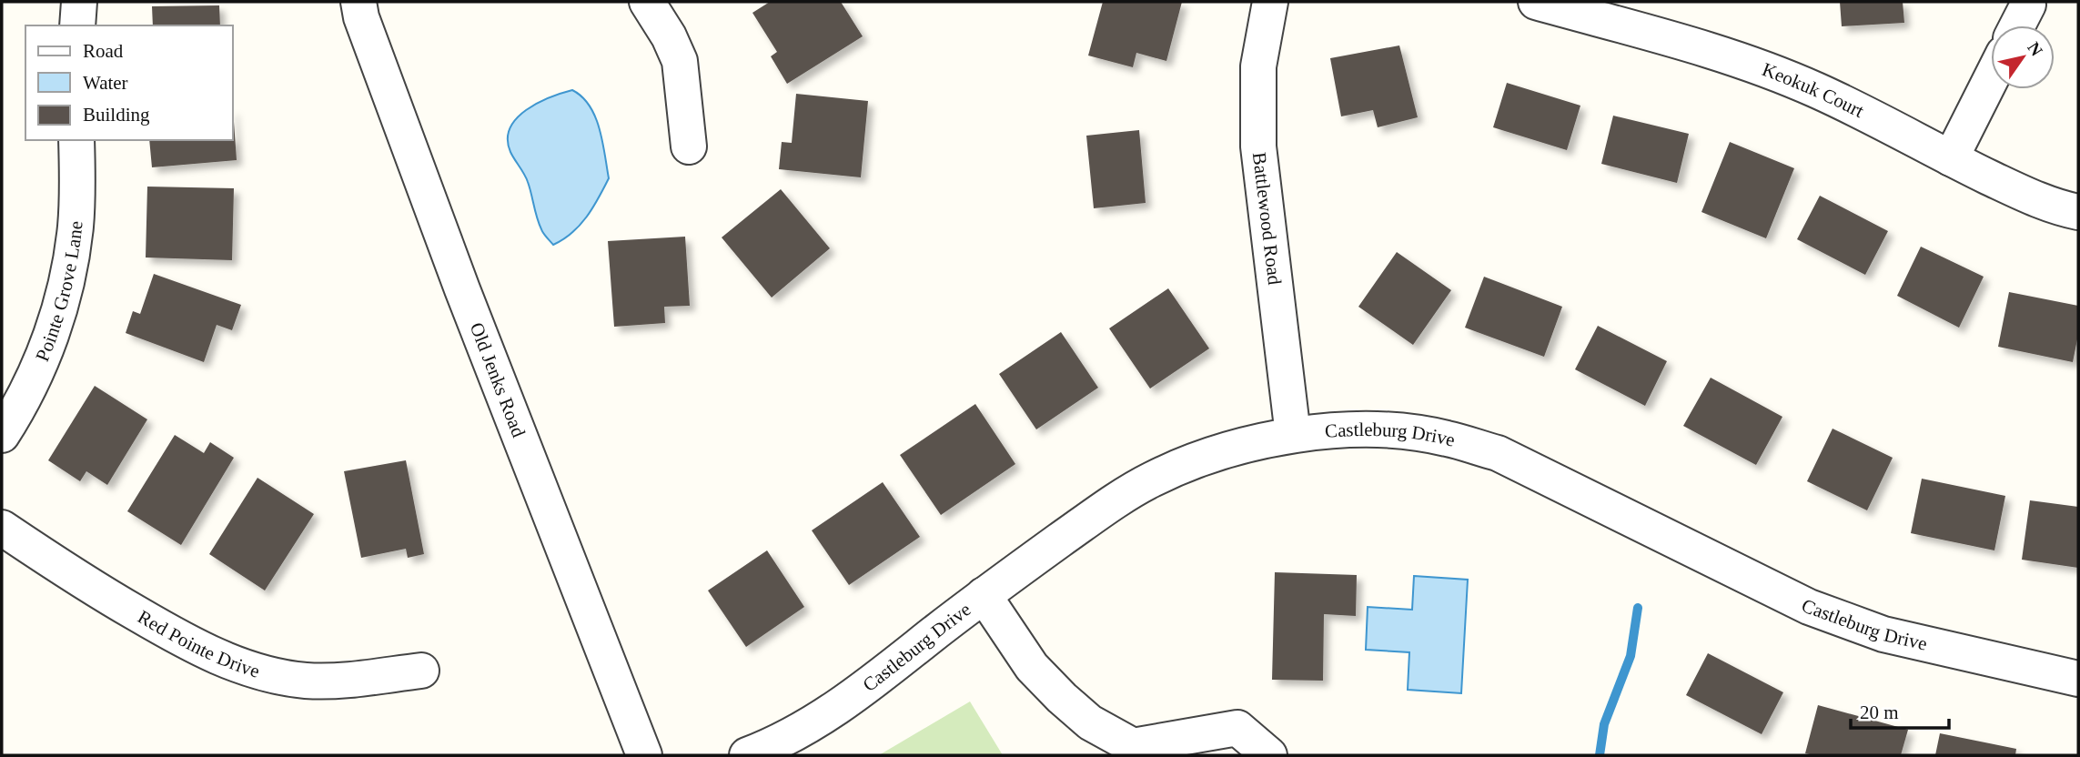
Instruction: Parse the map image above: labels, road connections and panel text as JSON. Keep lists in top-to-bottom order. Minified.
{"streets":{"street":["Keokuk Court","Battlewood Road","Pointe Grove Lane","Old Jenks Road","Castleburg Drive","Red Pointe Drive"]},"crossings":[["Battlewood Road","Castleburg Drive"]],"legend":["Road","Water","Building"],"scale_bar":"20 m","north":"top right"}
